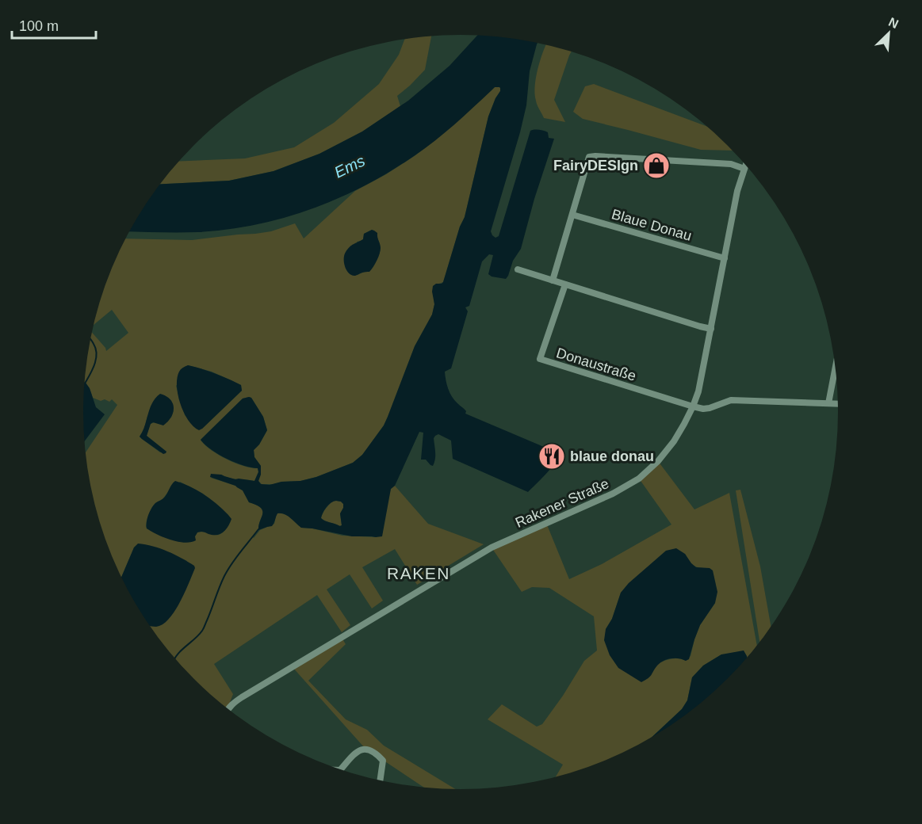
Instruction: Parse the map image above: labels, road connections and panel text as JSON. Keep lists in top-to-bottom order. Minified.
{"streets":{"street":["Blaue Donau","Donaustraße","Rakener Straße"]},"crossings":[["Blaue Donau","Rakener Straße"],["Donaustraße","Rakener Straße"]],"districts":["RAKEN"],"water":["Ems"],"places":{"shop":["FairyDESIgn"],"restaurant":["blaue donau"]},"scale_bar":"100 m","north":"top right"}
